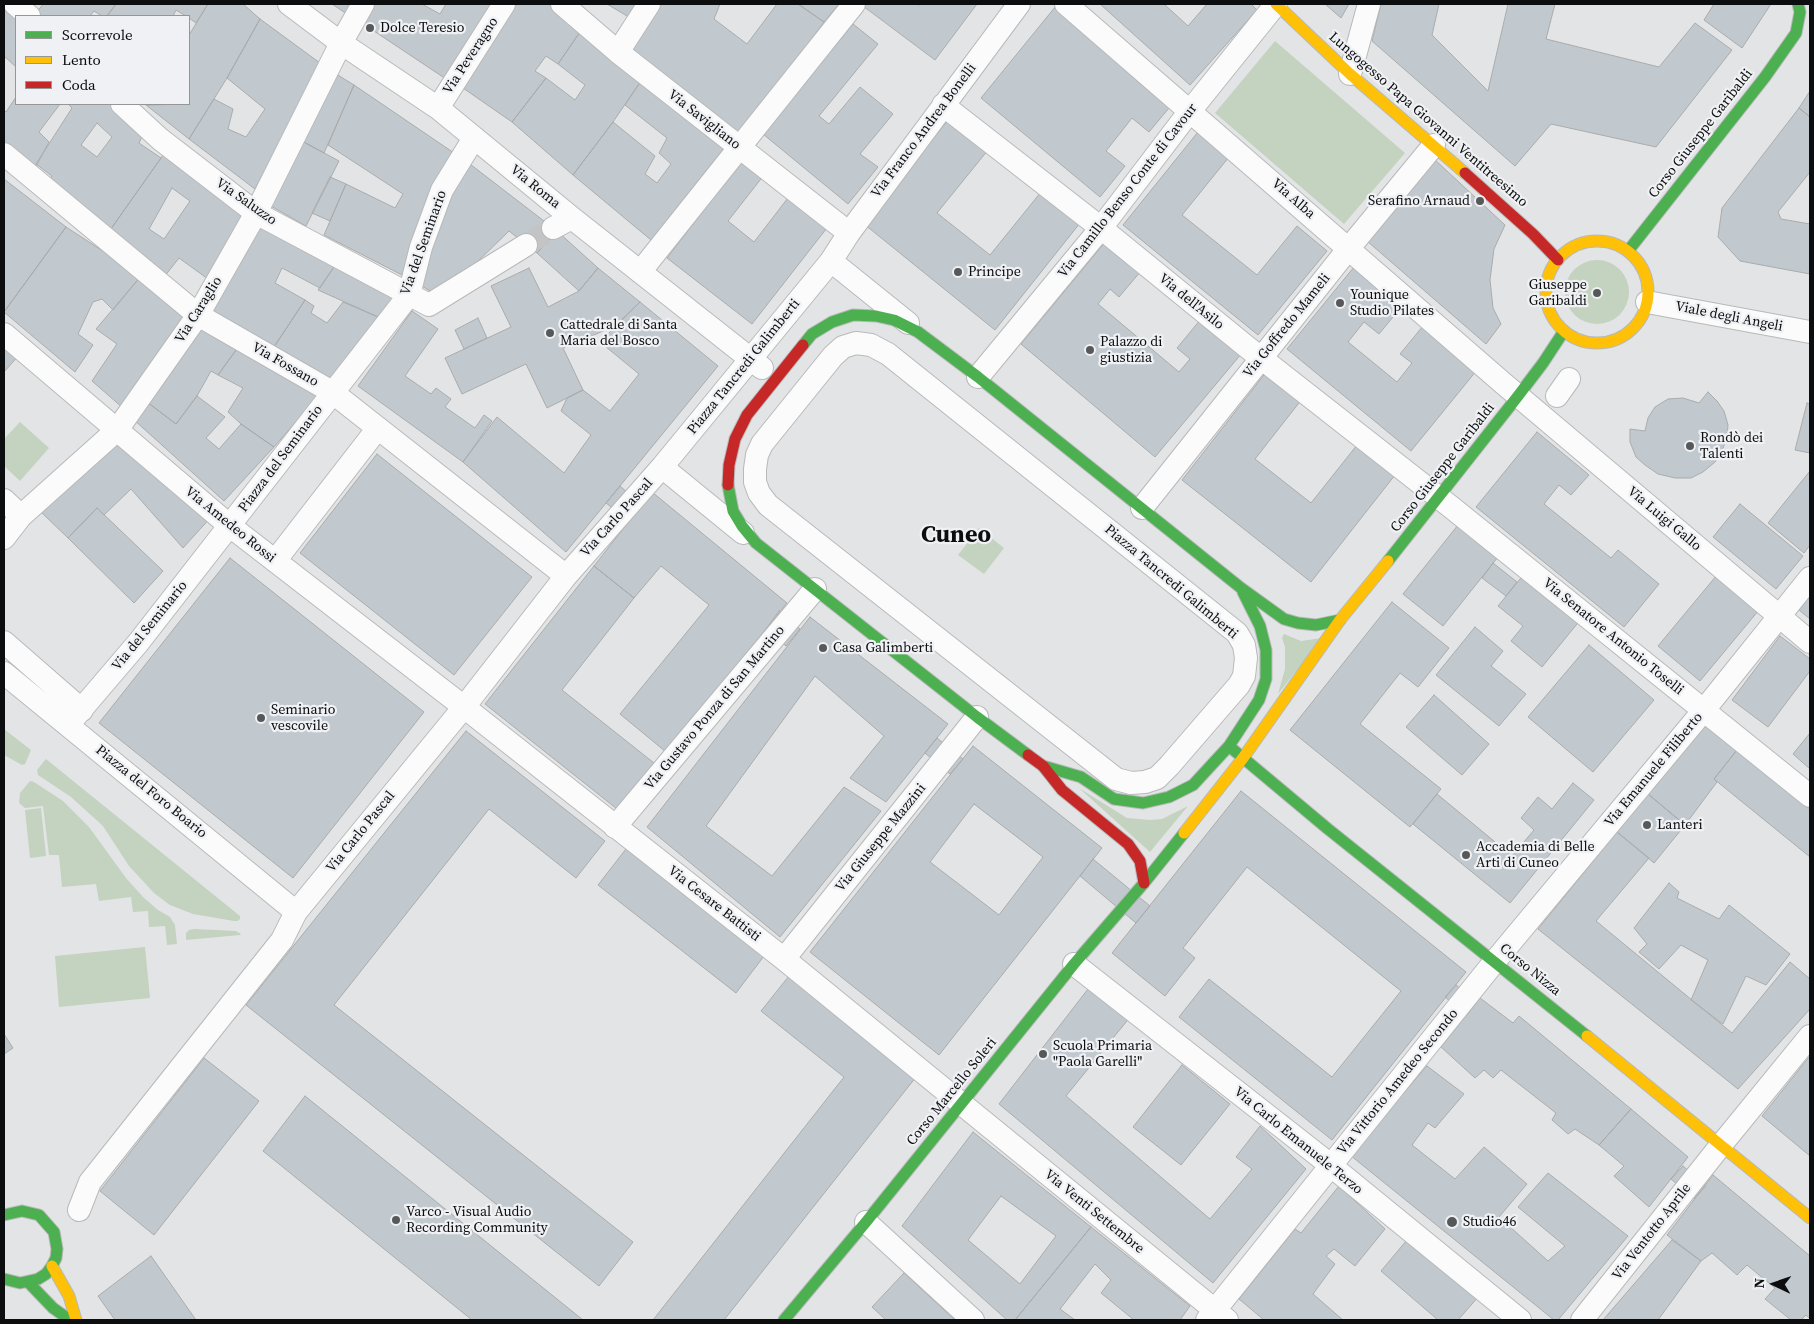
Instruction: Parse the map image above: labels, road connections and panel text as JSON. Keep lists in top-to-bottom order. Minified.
{"streets":{"street":["Via Peveragno","Via Savigliano","Lungogesso Papa Giovanni Ventitreesimo","Via Franco Andrea Bonelli","Corso Giuseppe Garibaldi","Via Roma","Via Camillo Benso Conte di Cavour","Via Alba","Via Saluzzo","Via del Seminario","Via dell'Asilo","Via Caraglio","Viale degli Angeli","Via Goffredo Mameli","Via Fossano","Piazza Tancredi Galimberti","Piazza del Seminario","Via Carlo Pascal","Via Luigi Gallo","Via Amedeo Rossi","Via Senatore Antonio Toselli","Via Gustavo Ponza di San Martino","Via Emanuele Filiberto","Piazza del Foro Boario","Via Giuseppe Mazzini","Via Cesare Battisti","Corso Nizza","Via Vittorio Amedeo Secondo","Corso Marcello Soleri","Via Carlo Emanuele Terzo","Via Venti Settembre","Via Ventotto Aprile"]},"crossings":[["Via Peveragno","Via Roma"],["Via Savigliano","Via Franco Andrea Bonelli"],["Lungogesso Papa Giovanni Ventitreesimo","Corso Giuseppe Garibaldi"],["Lungogesso Papa Giovanni Ventitreesimo","Via Camillo Benso Conte di Cavour"],["Lungogesso Papa Giovanni Ventitreesimo","Viale degli Angeli"],["Lungogesso Papa Giovanni Ventitreesimo","Via Goffredo Mameli"],["Via Franco Andrea Bonelli","Via dell'Asilo"],["Via Franco Andrea Bonelli","Piazza Tancredi Galimberti"],["Corso Giuseppe Garibaldi","Via Alba"],["Corso Giuseppe Garibaldi","Via dell'Asilo"],["Corso Giuseppe Garibaldi","Viale degli Angeli"],["Corso Giuseppe Garibaldi","Piazza Tancredi Galimberti"],["Corso Giuseppe Garibaldi","Via Luigi Gallo"],["Corso Giuseppe Garibaldi","Via Senatore Antonio Toselli"],["Via Roma","Via del Seminario"],["Via Roma","Via Caraglio"],["Via Roma","Piazza Tancredi Galimberti"],["Via Camillo Benso Conte di Cavour","Via Alba"],["Via Camillo Benso Conte di Cavour","Via dell'Asilo"],["Via Camillo Benso Conte di Cavour","Piazza Tancredi Galimberti"],["Via Alba","Via Goffredo Mameli"],["Via Alba","Via Luigi Gallo"],["Via Saluzzo","Via del Seminario"],["Via Saluzzo","Via Caraglio"],["Via del Seminario","Via Fossano"],["Via del Seminario","Piazza del Seminario"],["Via del Seminario","Via Amedeo Rossi"],["Via del Seminario","Piazza del Foro Boario"],["Via dell'Asilo","Via Goffredo Mameli"],["Via dell'Asilo","Via Senatore Antonio Toselli"],["Via Caraglio","Via Fossano"],["Via Caraglio","Via Amedeo Rossi"],["Via Goffredo Mameli","Piazza Tancredi Galimberti"],["Via Fossano","Piazza del Seminario"],["Via Fossano","Via Carlo Pascal"],["Piazza Tancredi Galimberti","Via Carlo Pascal"],["Piazza Tancredi Galimberti","Via Gustavo Ponza di San Martino"],["Piazza Tancredi Galimberti","Via Giuseppe Mazzini"],["Piazza Tancredi Galimberti","Corso Nizza"],["Piazza Tancredi Galimberti","Corso Marcello Soleri"],["Piazza del Seminario","Via Amedeo Rossi"],["Via Carlo Pascal","Via Amedeo Rossi"],["Via Carlo Pascal","Piazza del Foro Boario"],["Via Carlo Pascal","Via Cesare Battisti"],["Via Luigi Gallo","Via Emanuele Filiberto"],["Via Amedeo Rossi","Via Cesare Battisti"],["Via Senatore Antonio Toselli","Via Emanuele Filiberto"],["Via Gustavo Ponza di San Martino","Via Cesare Battisti"],["Via Emanuele Filiberto","Corso Nizza"],["Via Emanuele Filiberto","Via Vittorio Amedeo Secondo"],["Via Giuseppe Mazzini","Via Cesare Battisti"],["Via Cesare Battisti","Corso Marcello Soleri"],["Via Cesare Battisti","Via Venti Settembre"],["Corso Nizza","Via Vittorio Amedeo Secondo"],["Corso Nizza","Via Ventotto Aprile"],["Via Vittorio Amedeo Secondo","Via Carlo Emanuele Terzo"],["Via Vittorio Amedeo Secondo","Via Venti Settembre"],["Corso Marcello Soleri","Via Carlo Emanuele Terzo"],["Corso Marcello Soleri","Via Venti Settembre"]],"districts":["Cuneo"],"places":["Dolce Teresio","Serafino Arnaud","Principe","Giuseppe Garibaldi","Younique Studio Pilates","Cattedrale di Santa Maria del Bosco","Palazzo di giustizia","Rondò dei Talenti","Casa Galimberti","Seminario vescovile","Lanteri","Accademia di Belle Arti di Cuneo","Scuola Primaria \"Paola Garelli\"","Varco - Visual Audio Recording Community","Studio46"],"legend":["Scorrevole","Lento","Coda"],"north":"left"}
